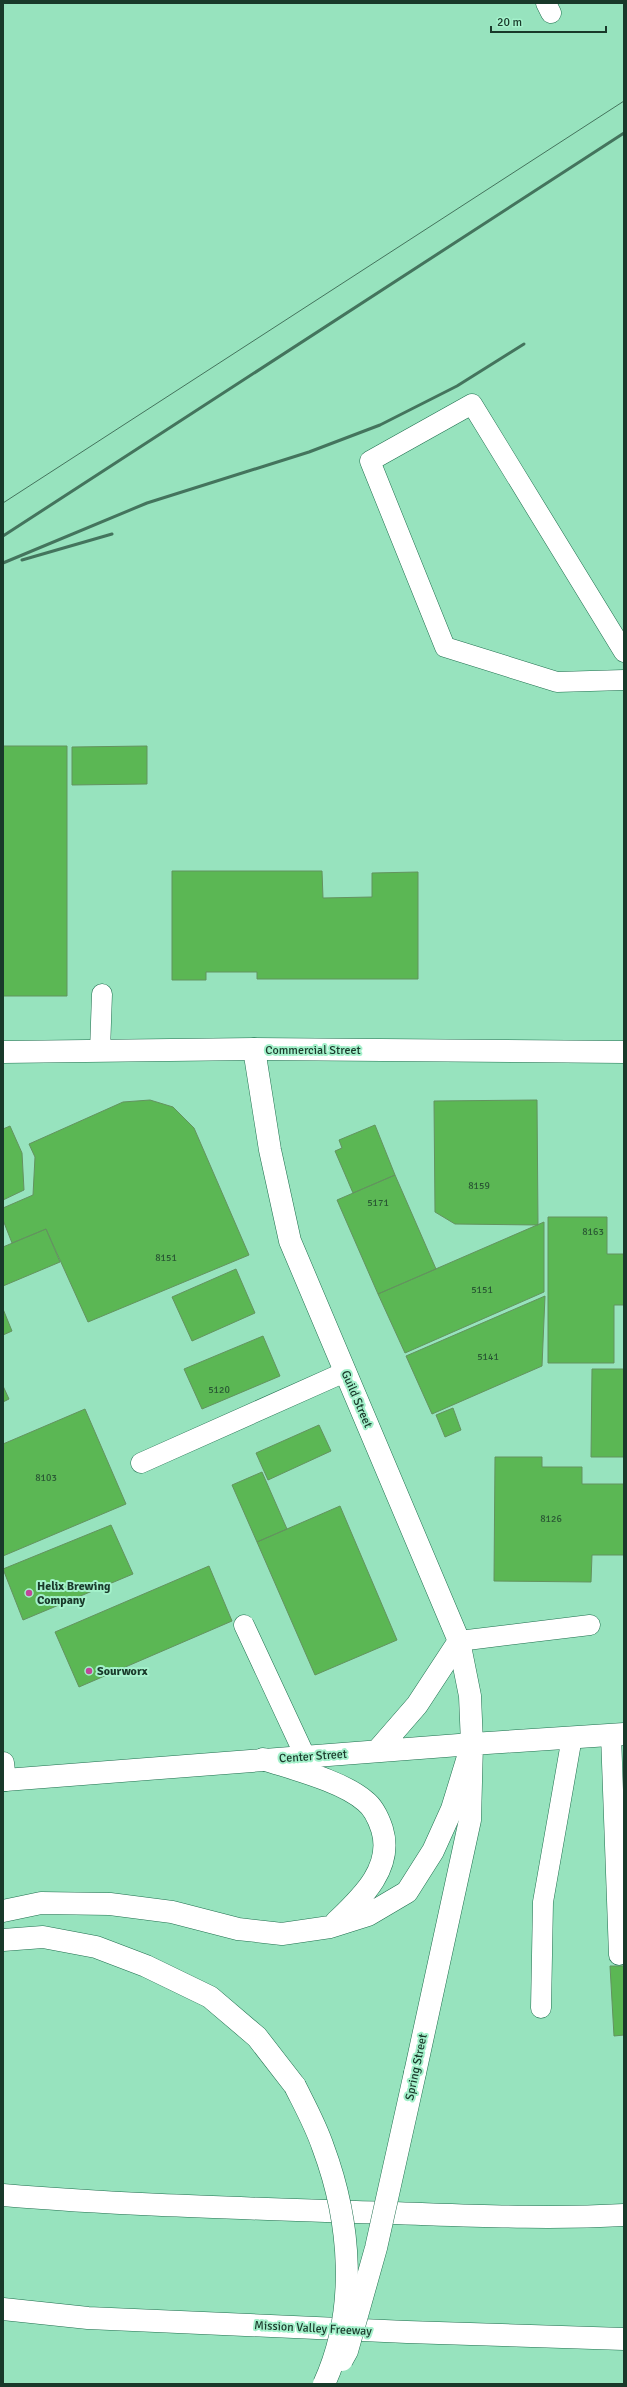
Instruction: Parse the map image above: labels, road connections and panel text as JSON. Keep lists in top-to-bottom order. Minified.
{"streets":{"main road":["Commercial Street","Guild Street","Center Street","Spring Street","Mission Valley Freeway"]},"crossings":[["Commercial Street","Guild Street"],["Guild Street","Center Street"],["Guild Street","Spring Street"],["Center Street","Spring Street"]],"places":["Helix Brewing Company","Sourworx"],"house_numbers":["8159","5171","8163","8151","5151","5141","5120","8103","8126"],"scale_bar":"20 m"}
